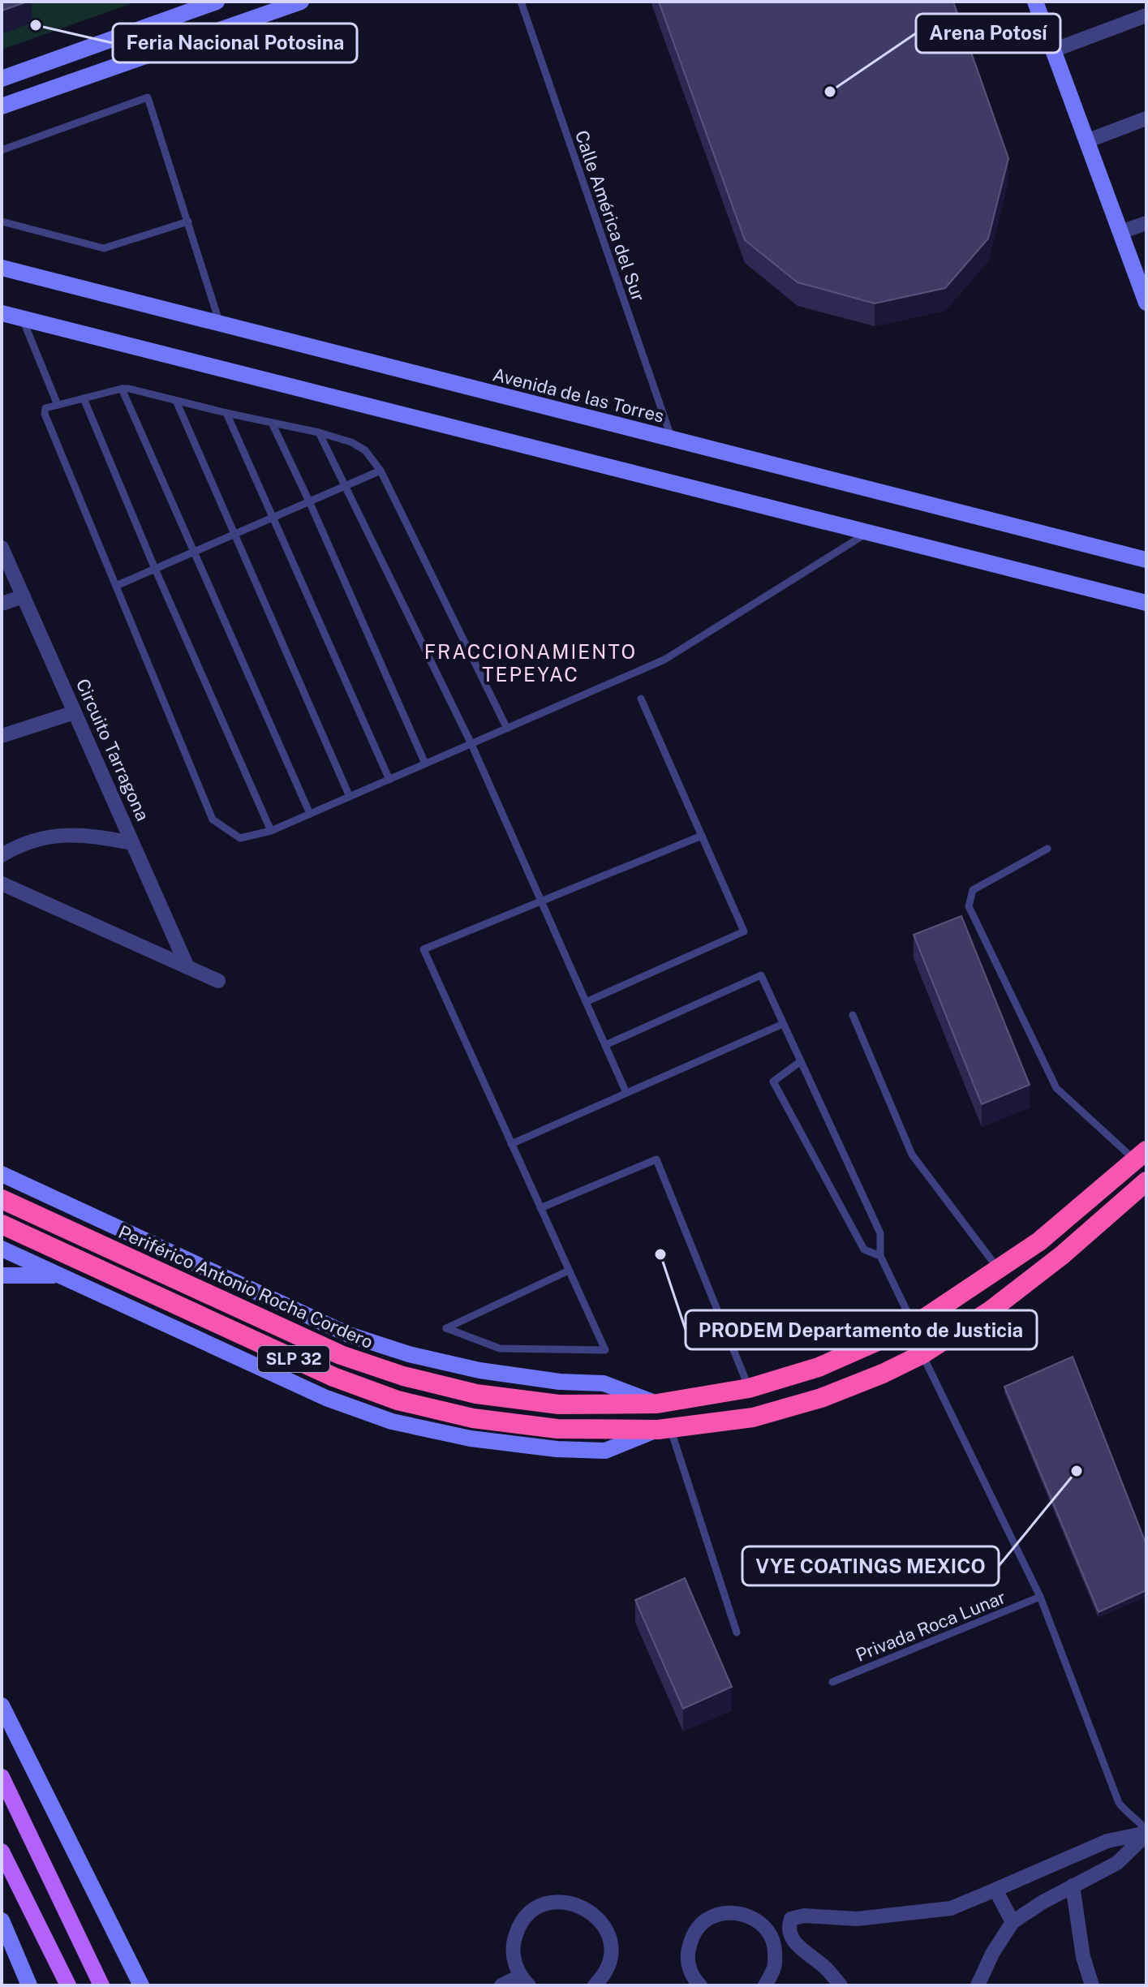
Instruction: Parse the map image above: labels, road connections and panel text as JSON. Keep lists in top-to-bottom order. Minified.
{"streets":{"highway":["Periférico Antonio Rocha Cordero","SLP 32"],"main road":["Avenida de las Torres"],"street":["Circuito Tarragona"],"lane":["Calle América del Sur","Privada Roca Lunar"]},"crossings":[["Calle América del Sur","Avenida de las Torres"]],"districts":["FRACCIONAMIENTO TEPEYAC"],"places":["Feria Nacional Potosina","Arena Potosí","PRODEM Departamento de Justicia","VYE COATINGS MEXICO"]}
